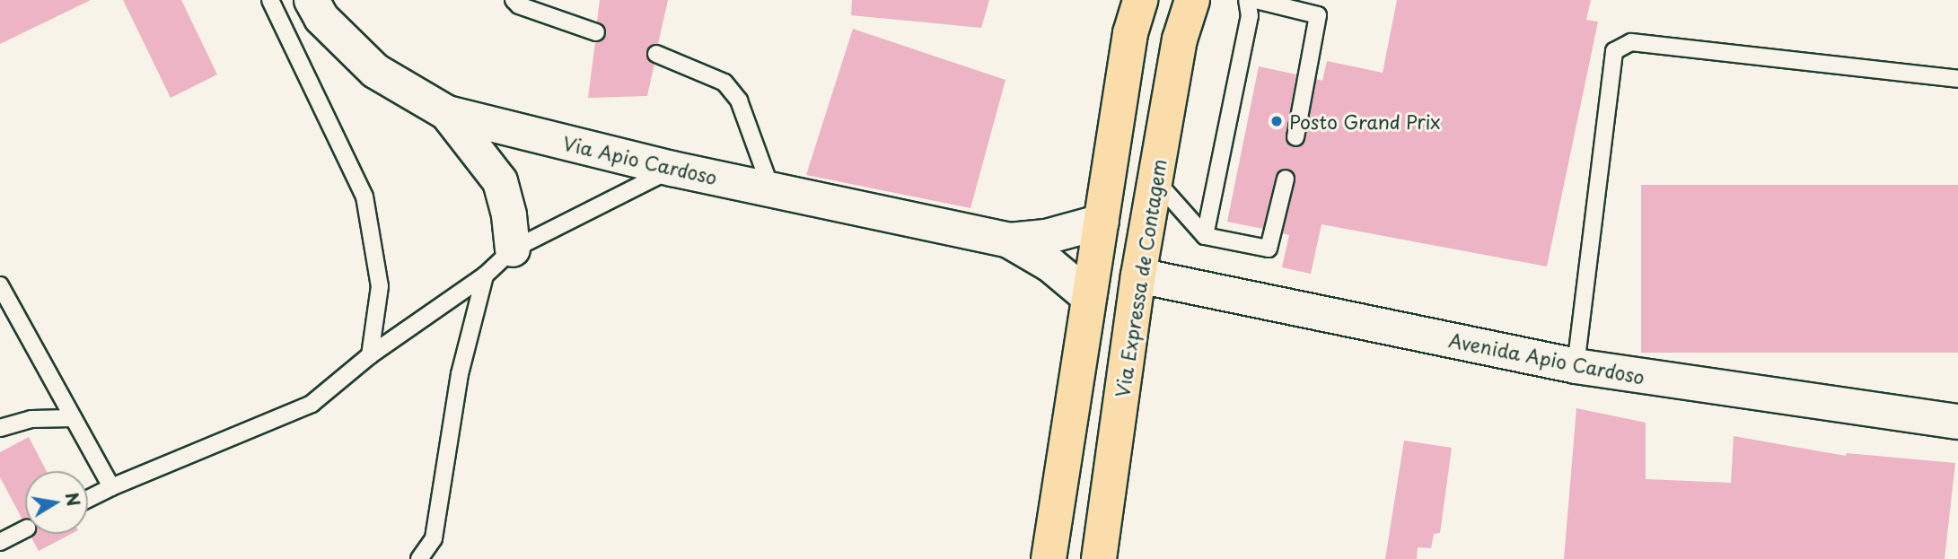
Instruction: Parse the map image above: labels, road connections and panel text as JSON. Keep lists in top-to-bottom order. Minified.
{"streets":{"highway":["Via Expressa de Contagem"],"street":["Via Apio Cardoso","Avenida Apio Cardoso"]},"crossings":[["Via Expressa de Contagem","Avenida Apio Cardoso"]],"places":["Posto Grand Prix"],"north":"right"}
